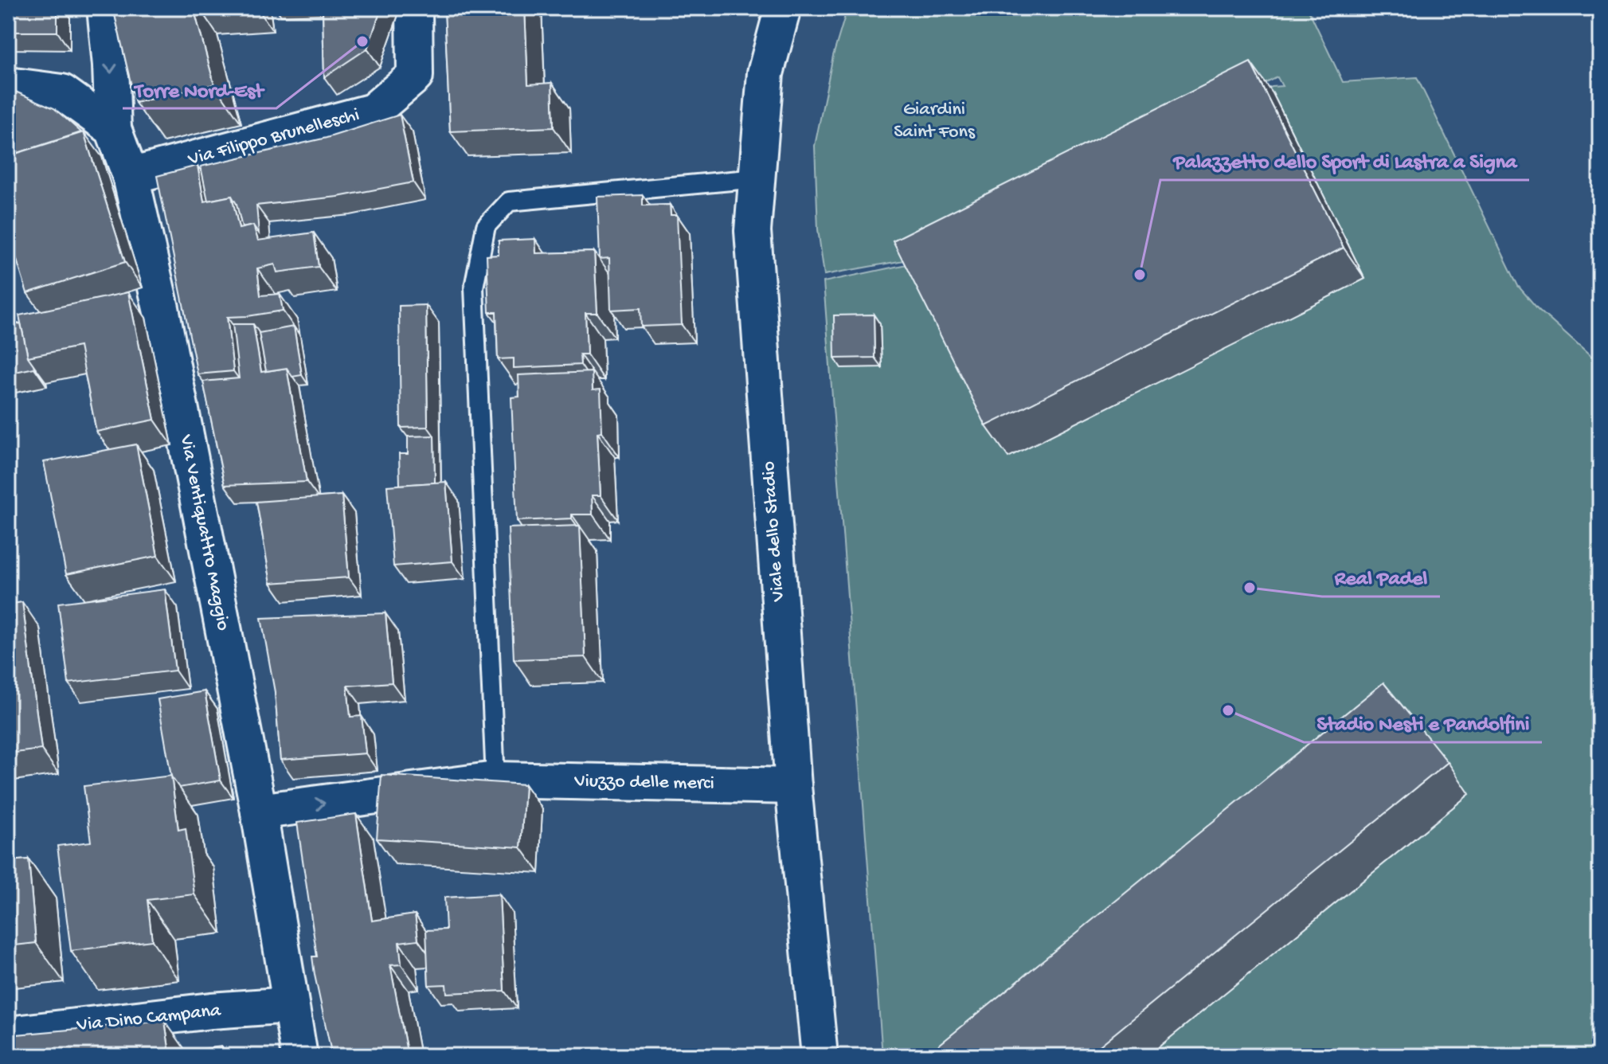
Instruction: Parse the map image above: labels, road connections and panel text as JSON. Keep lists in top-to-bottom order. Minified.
{"streets":{"street":["Via Filippo Brunelleschi","Viale dello Stadio","Via Ventiquattro Maggio","Viuzzo delle merci","Via Dino Campana"]},"crossings":[["Via Filippo Brunelleschi","Via Ventiquattro Maggio"],["Viale dello Stadio","Viuzzo delle merci"],["Via Ventiquattro Maggio","Viuzzo delle merci"],["Via Ventiquattro Maggio","Via Dino Campana"]],"one_way":["Viuzzo delle merci"],"parks":["Giardini Saint Fons"],"places":["Torre Nord-Est","Palazzetto dello Sport di Lastra a Signa","Real Padel","Stadio Nesti e Pandolfini"]}
